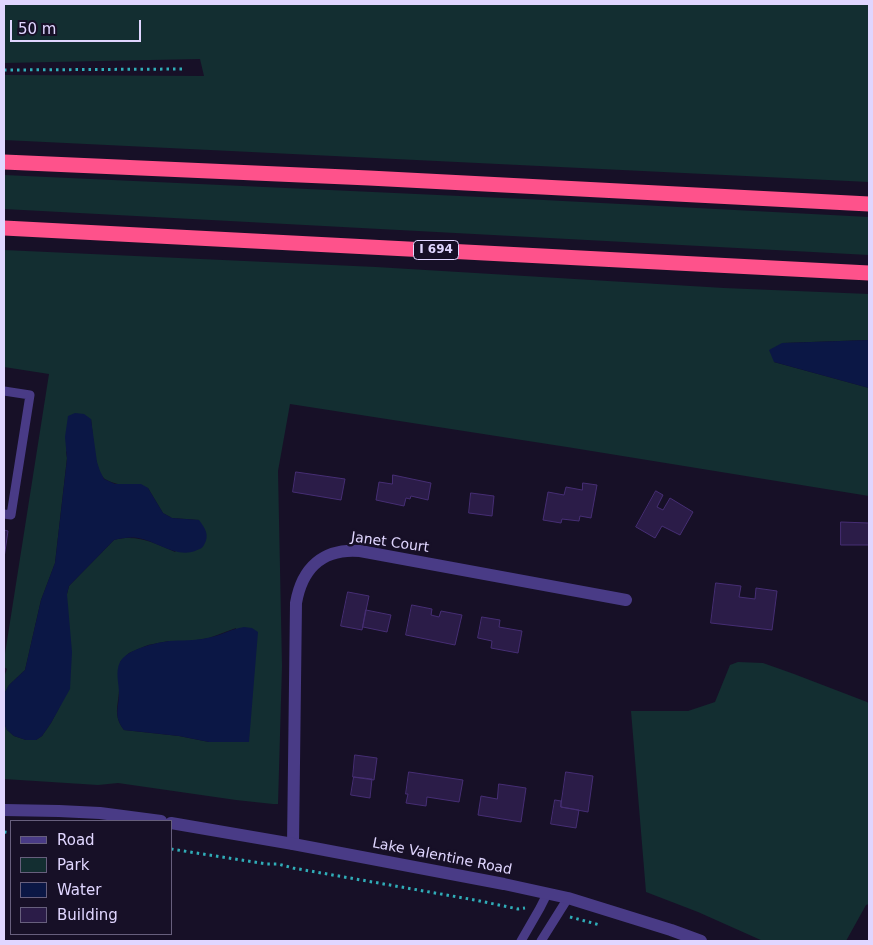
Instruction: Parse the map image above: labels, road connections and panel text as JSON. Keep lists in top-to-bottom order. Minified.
{"streets":{"highway":["I 694"],"street":["Janet Court","Lake Valentine Road"]},"crossings":[["Janet Court","Lake Valentine Road"]],"legend":["Road","Park","Water","Building"],"scale_bar":"50 m"}
